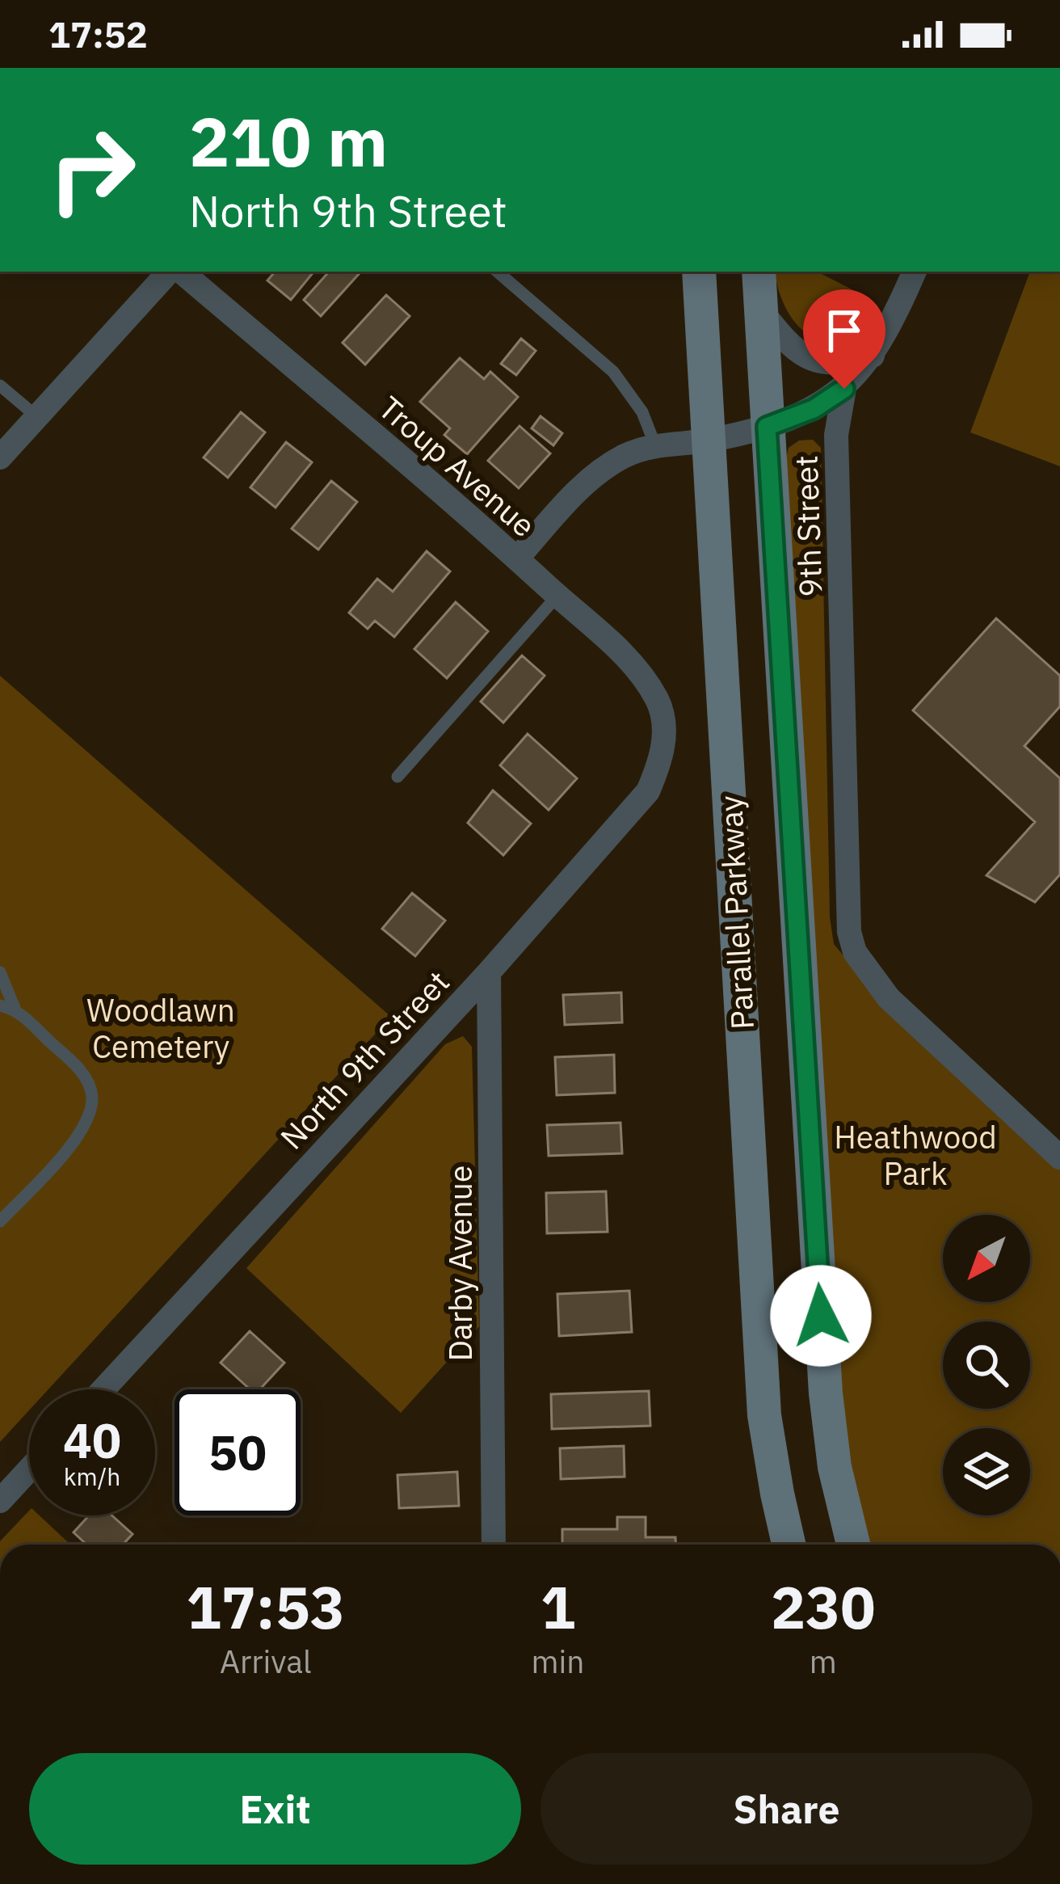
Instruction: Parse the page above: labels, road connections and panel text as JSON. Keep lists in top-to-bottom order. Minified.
{"streets":{"main road":["Parallel Parkway"],"street":["Troup Avenue","9th Street","North 9th Street","Darby Avenue"]},"crossings":[["Troup Avenue","North 9th Street"],["North 9th Street","Darby Avenue"]],"parks":["Woodlawn Cemetery","Heathwood Park"],"north":"bottom left","page":{"status":"17:52","turn":["210 m","North 9th Street"],"speed":"40 km/h","limit":"50","eta":["17:53","Arrival","1","min","230","m"],"buttons":["Exit","Share"]}}
